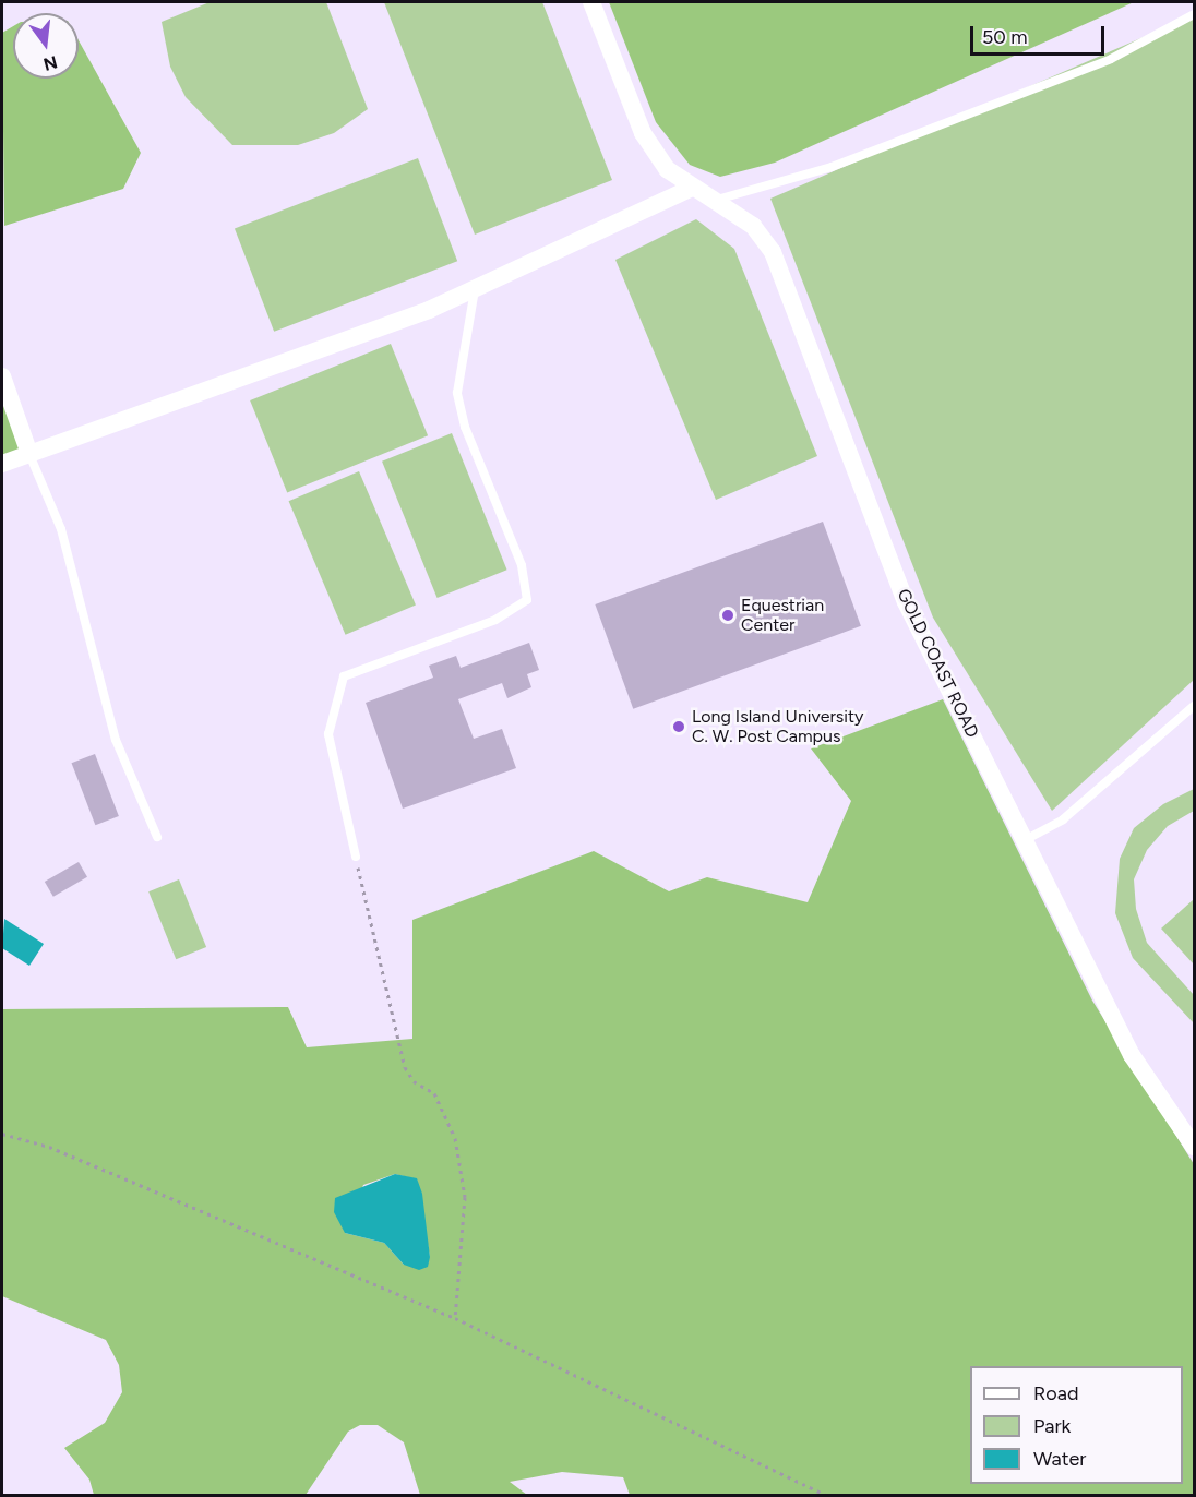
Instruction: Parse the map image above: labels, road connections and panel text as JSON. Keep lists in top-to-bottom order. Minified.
{"streets":{"street":["GOLD COAST ROAD"]},"places":["Equestrian Center","Long Island University C. W. Post Campus"],"legend":["Road","Park","Water"],"scale_bar":"50 m","north":"bottom"}
